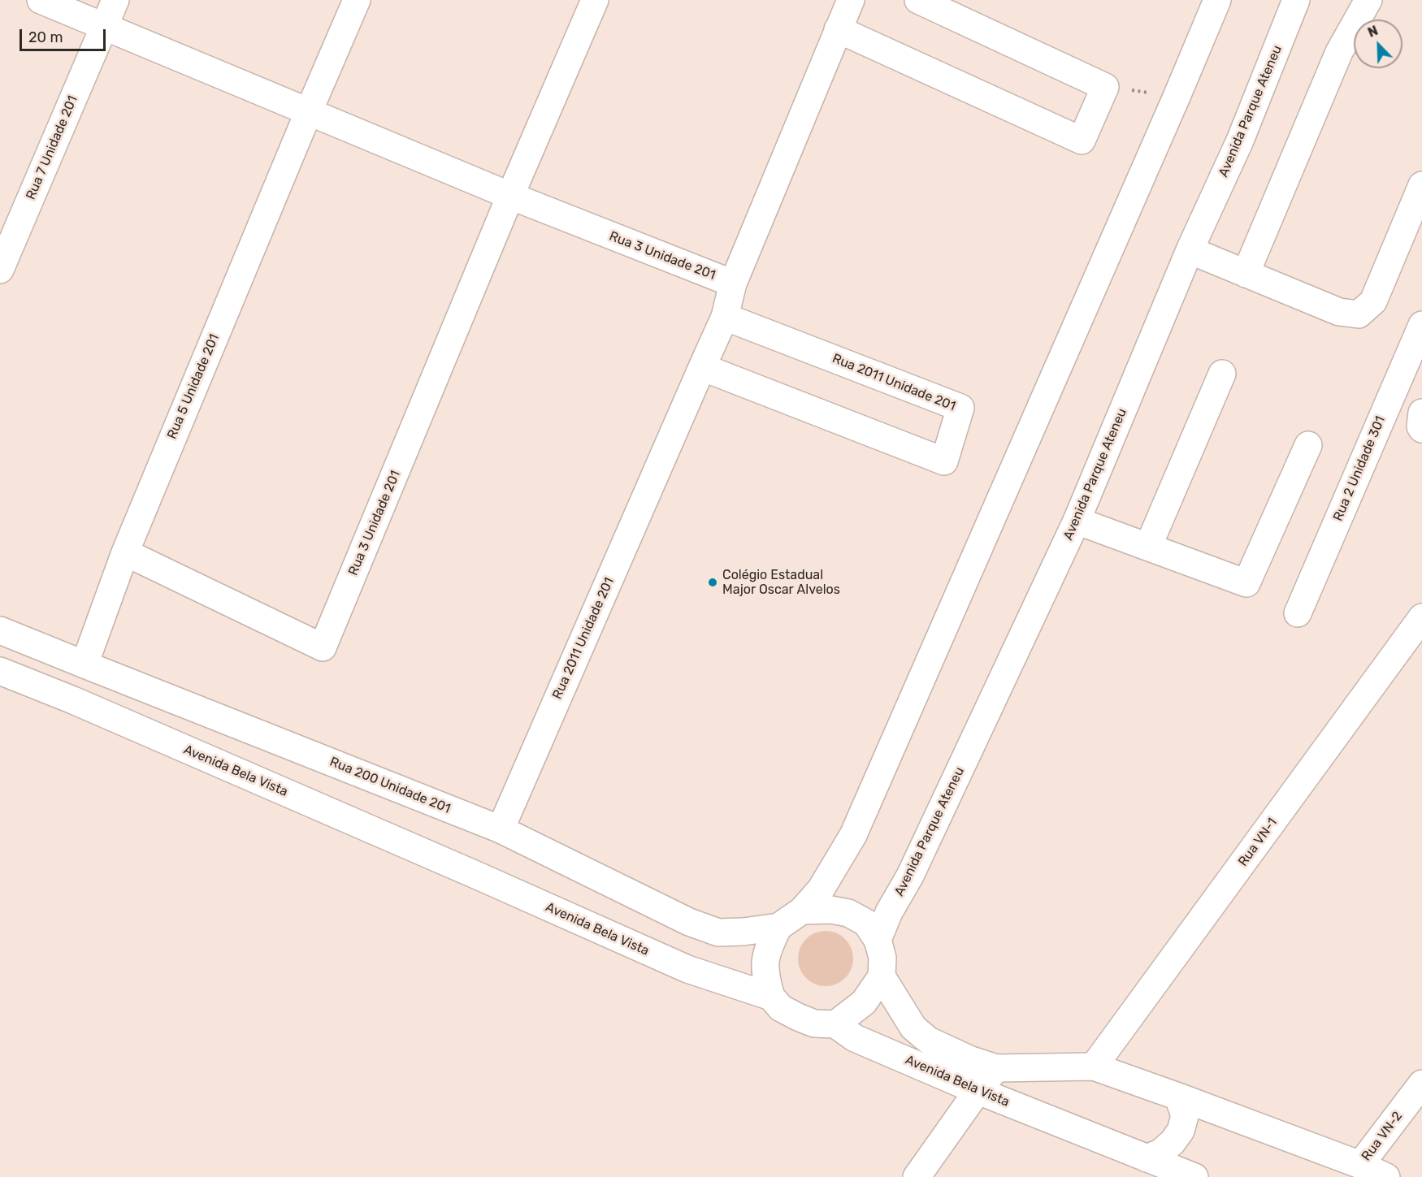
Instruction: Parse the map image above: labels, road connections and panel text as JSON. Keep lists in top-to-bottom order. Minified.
{"streets":{"street":["Avenida Parque Ateneu","Rua 7 Unidade 201","Rua 3 Unidade 201","Rua 2011 Unidade 201","Rua 5 Unidade 201","Rua 2 Unidade 301","Avenida Bela Vista","Rua 200 Unidade 201","Rua VN-1","Rua VN-2"]},"crossings":[["Avenida Parque Ateneu","Avenida Bela Vista"],["Avenida Parque Ateneu","Rua 200 Unidade 201"],["Rua 3 Unidade 201","Rua 2011 Unidade 201"],["Rua 3 Unidade 201","Rua 5 Unidade 201"],["Rua 2011 Unidade 201","Rua 200 Unidade 201"],["Rua 5 Unidade 201","Rua 200 Unidade 201"],["Avenida Bela Vista","Rua 200 Unidade 201"],["Avenida Bela Vista","Rua VN-1"],["Avenida Bela Vista","Rua VN-2"]],"places":["Colégio Estadual Major Oscar Alvelos"],"scale_bar":"20 m","north":"top left"}
